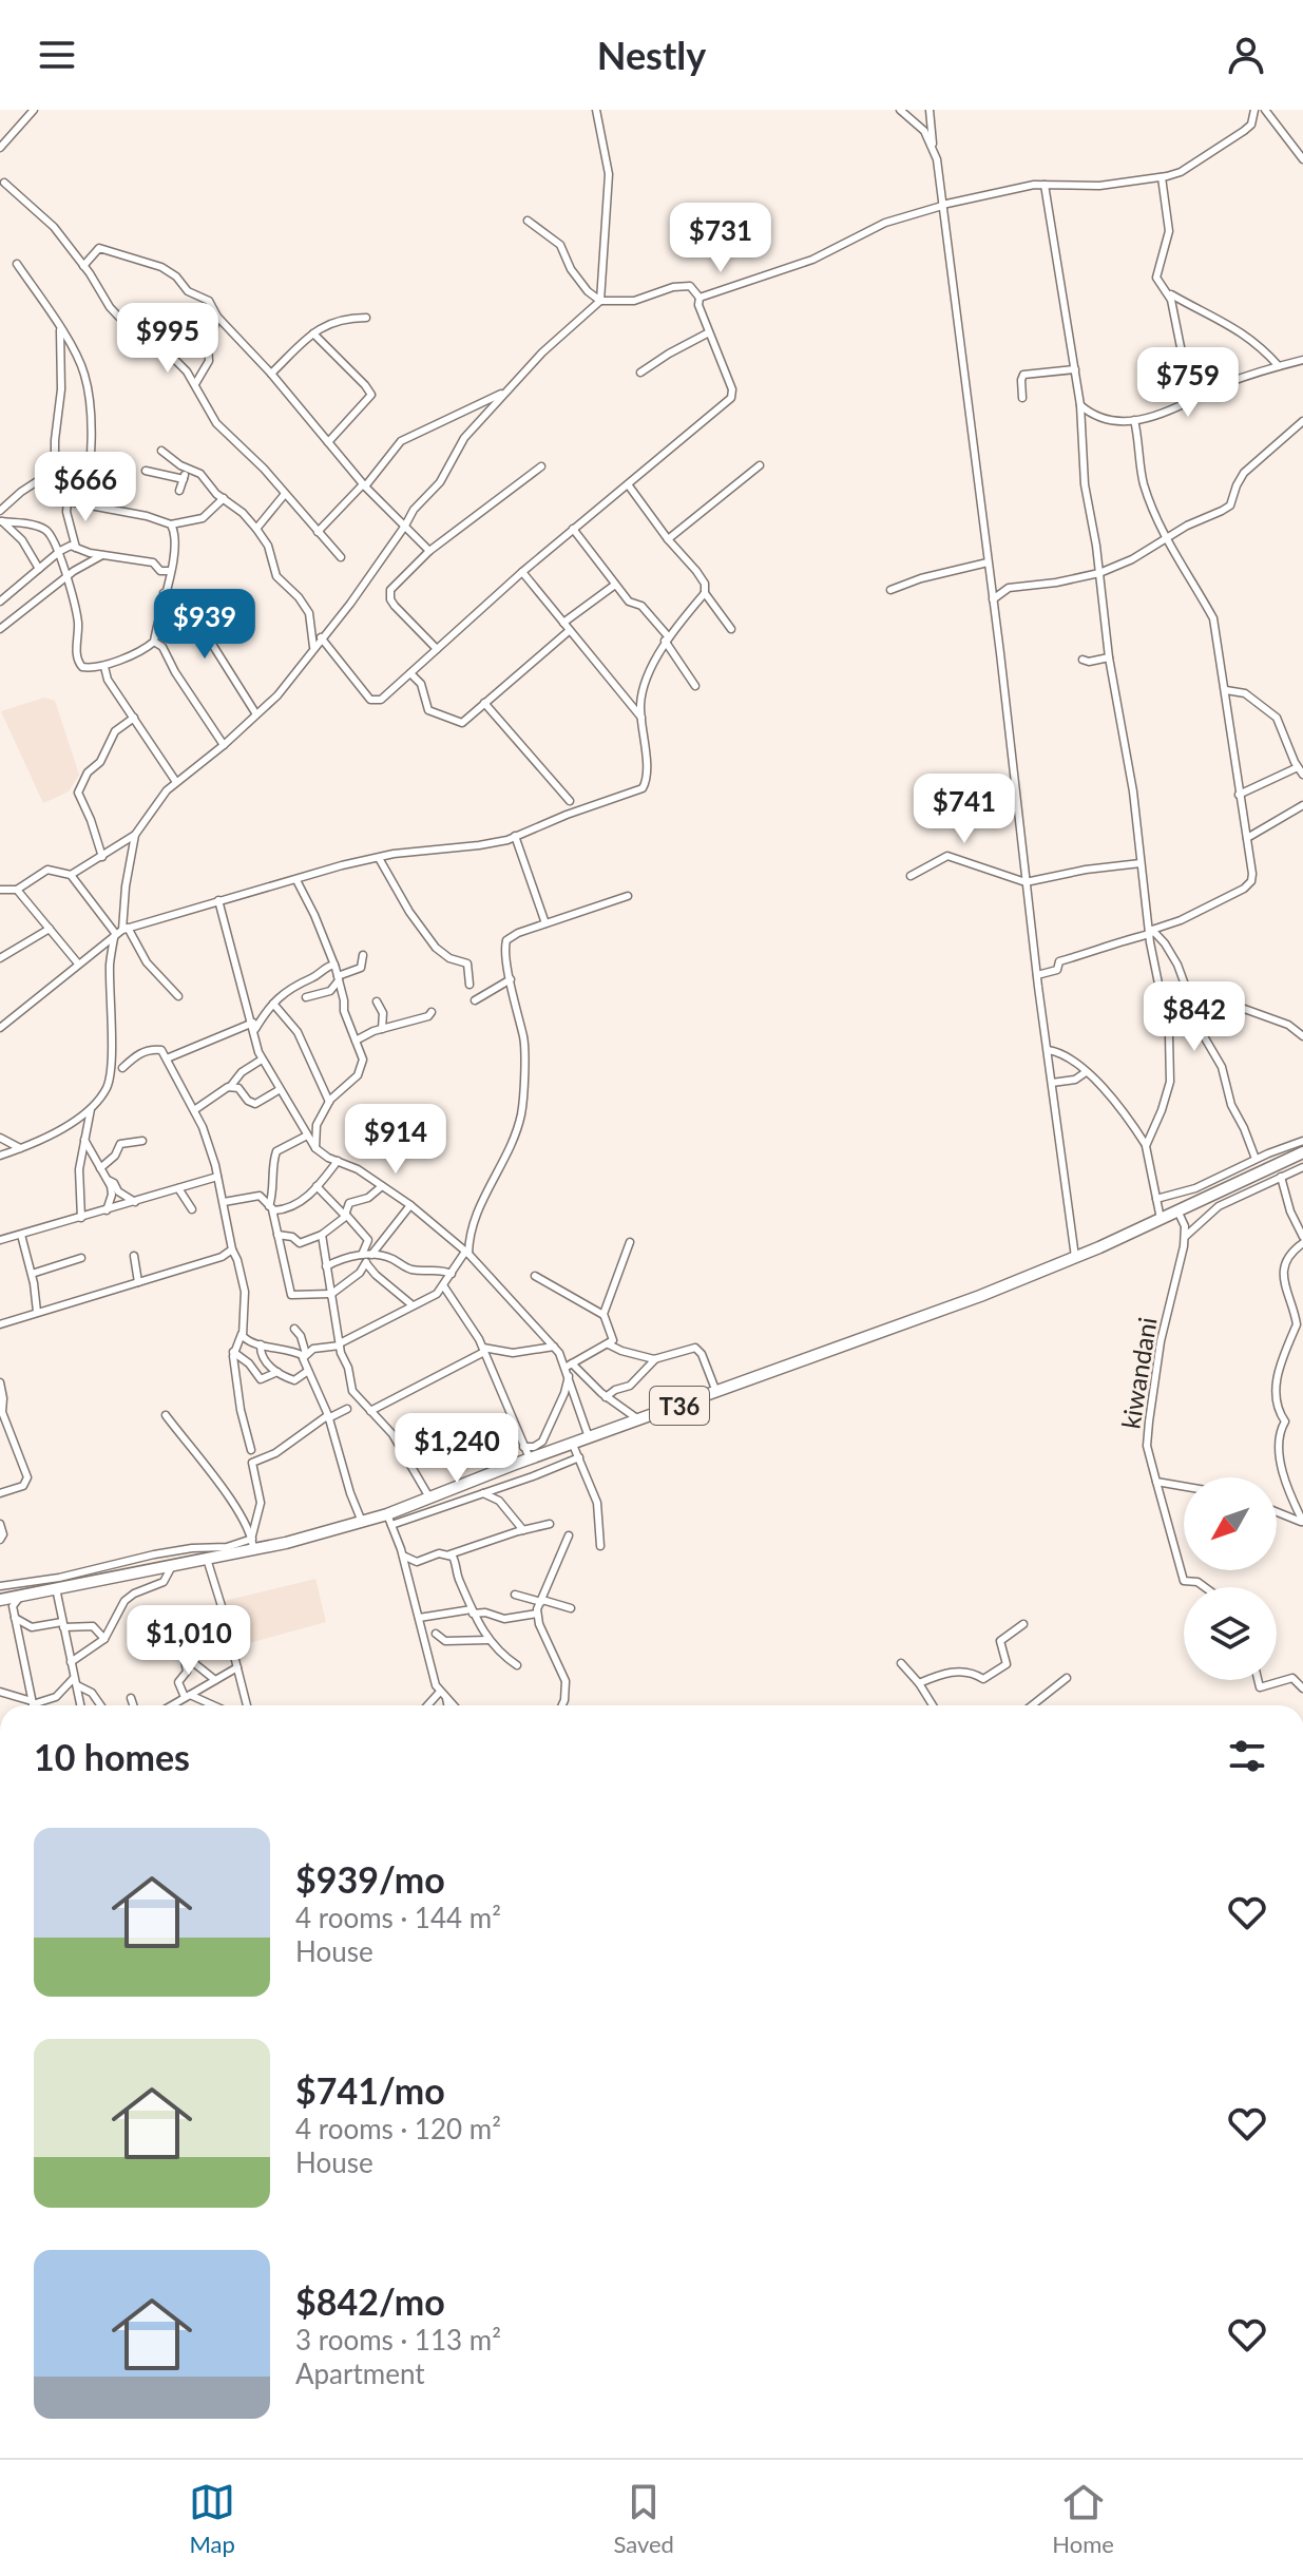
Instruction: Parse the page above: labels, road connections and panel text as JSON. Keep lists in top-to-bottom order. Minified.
{"streets":{"highway":["T36"],"street":["kiwandani"]},"crossings":[["kiwandani","T36"]],"north":"bottom left","page":{"header":"Nestly","price":["$731","$995","$759","$666","$939","$741","$842","$914","$1,240","$1,010"],"heading":"10 homes","list":[{"name":"$939/mo","note":"4 rooms · 144 m² · House"},{"name":"$741/mo","note":"4 rooms · 120 m² · House"},{"name":"$842/mo","note":"3 rooms · 113 m² · Apartment"}],"tabs":["Map","Saved","Home"]}}
